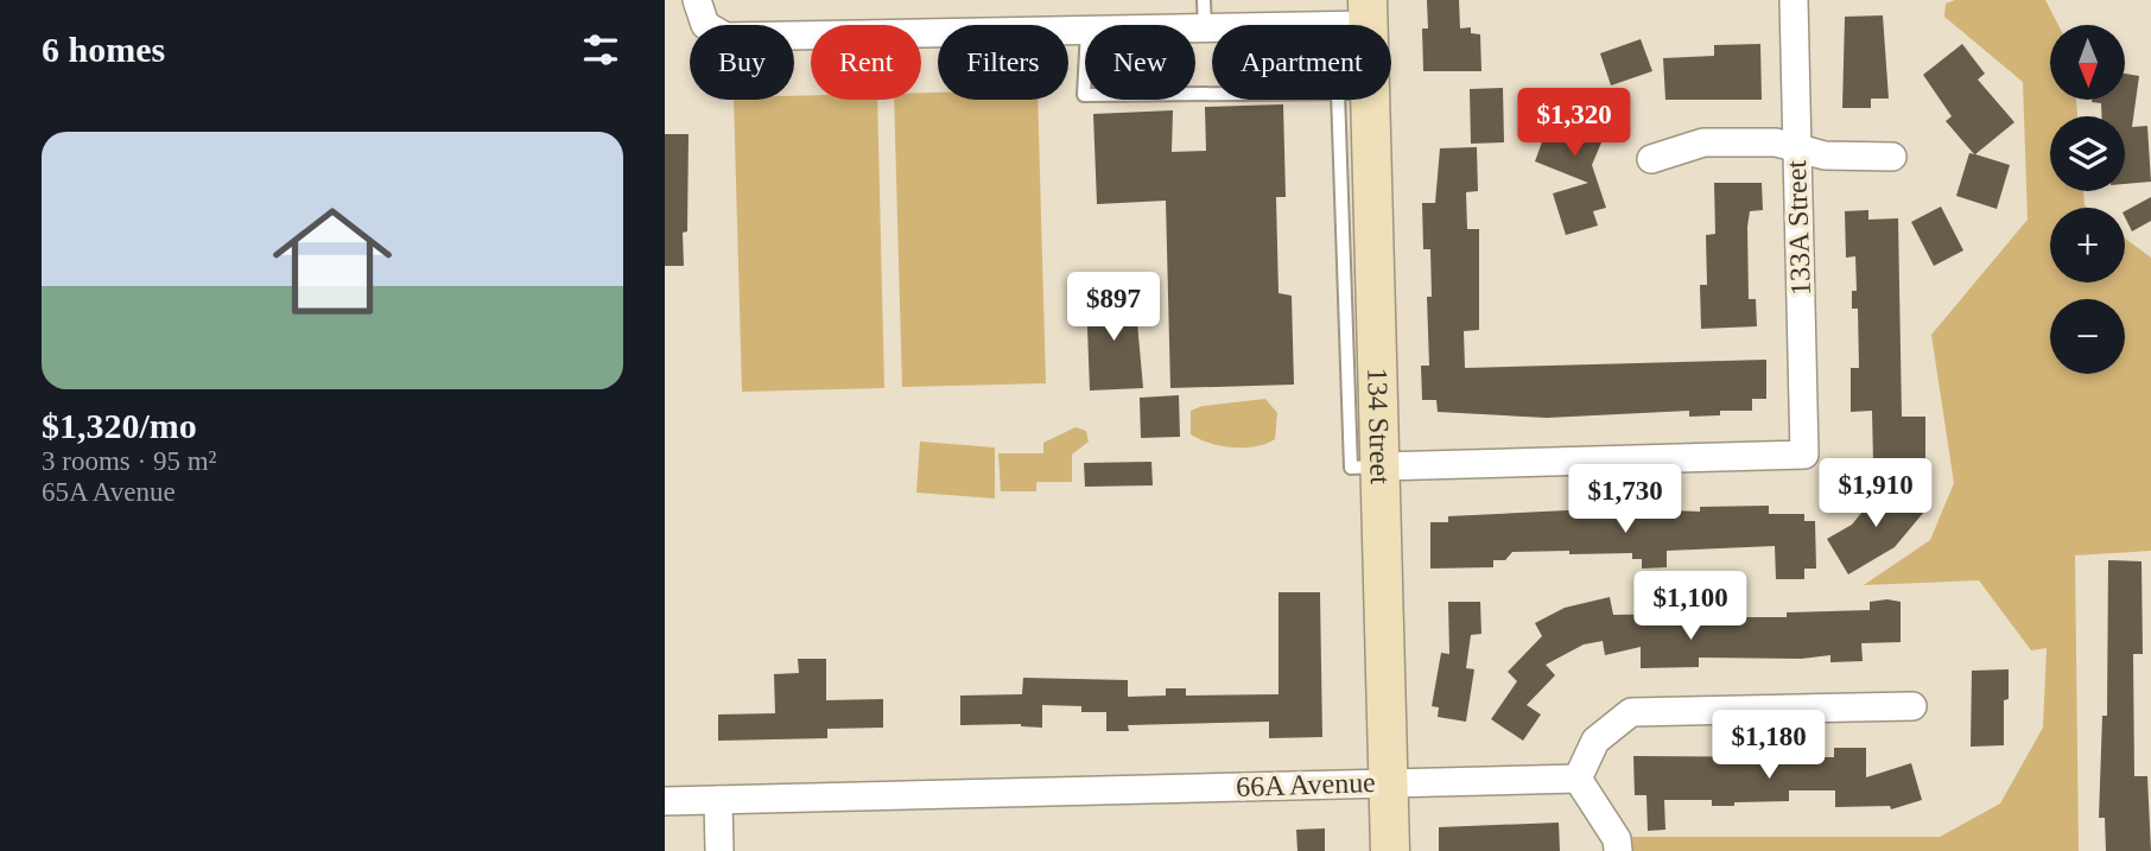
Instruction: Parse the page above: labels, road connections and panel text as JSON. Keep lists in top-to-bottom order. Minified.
{"streets":{"street":["133A Street","134 Street","66A Avenue"]},"crossings":[["133A Street","134 Street"],["134 Street","66A Avenue"]],"north":"bottom","page":{"heading":"6 homes","map_buttons":["+","−"],"chip":["Buy","Rent","Filters","New","Apartment"],"price":["$1,320","$897","$1,910","$1,730","$1,100","$1,180"],"list":[{"name":"$1,320/mo","note":"3 rooms · 95 m² · 65A Avenue"}]}}
